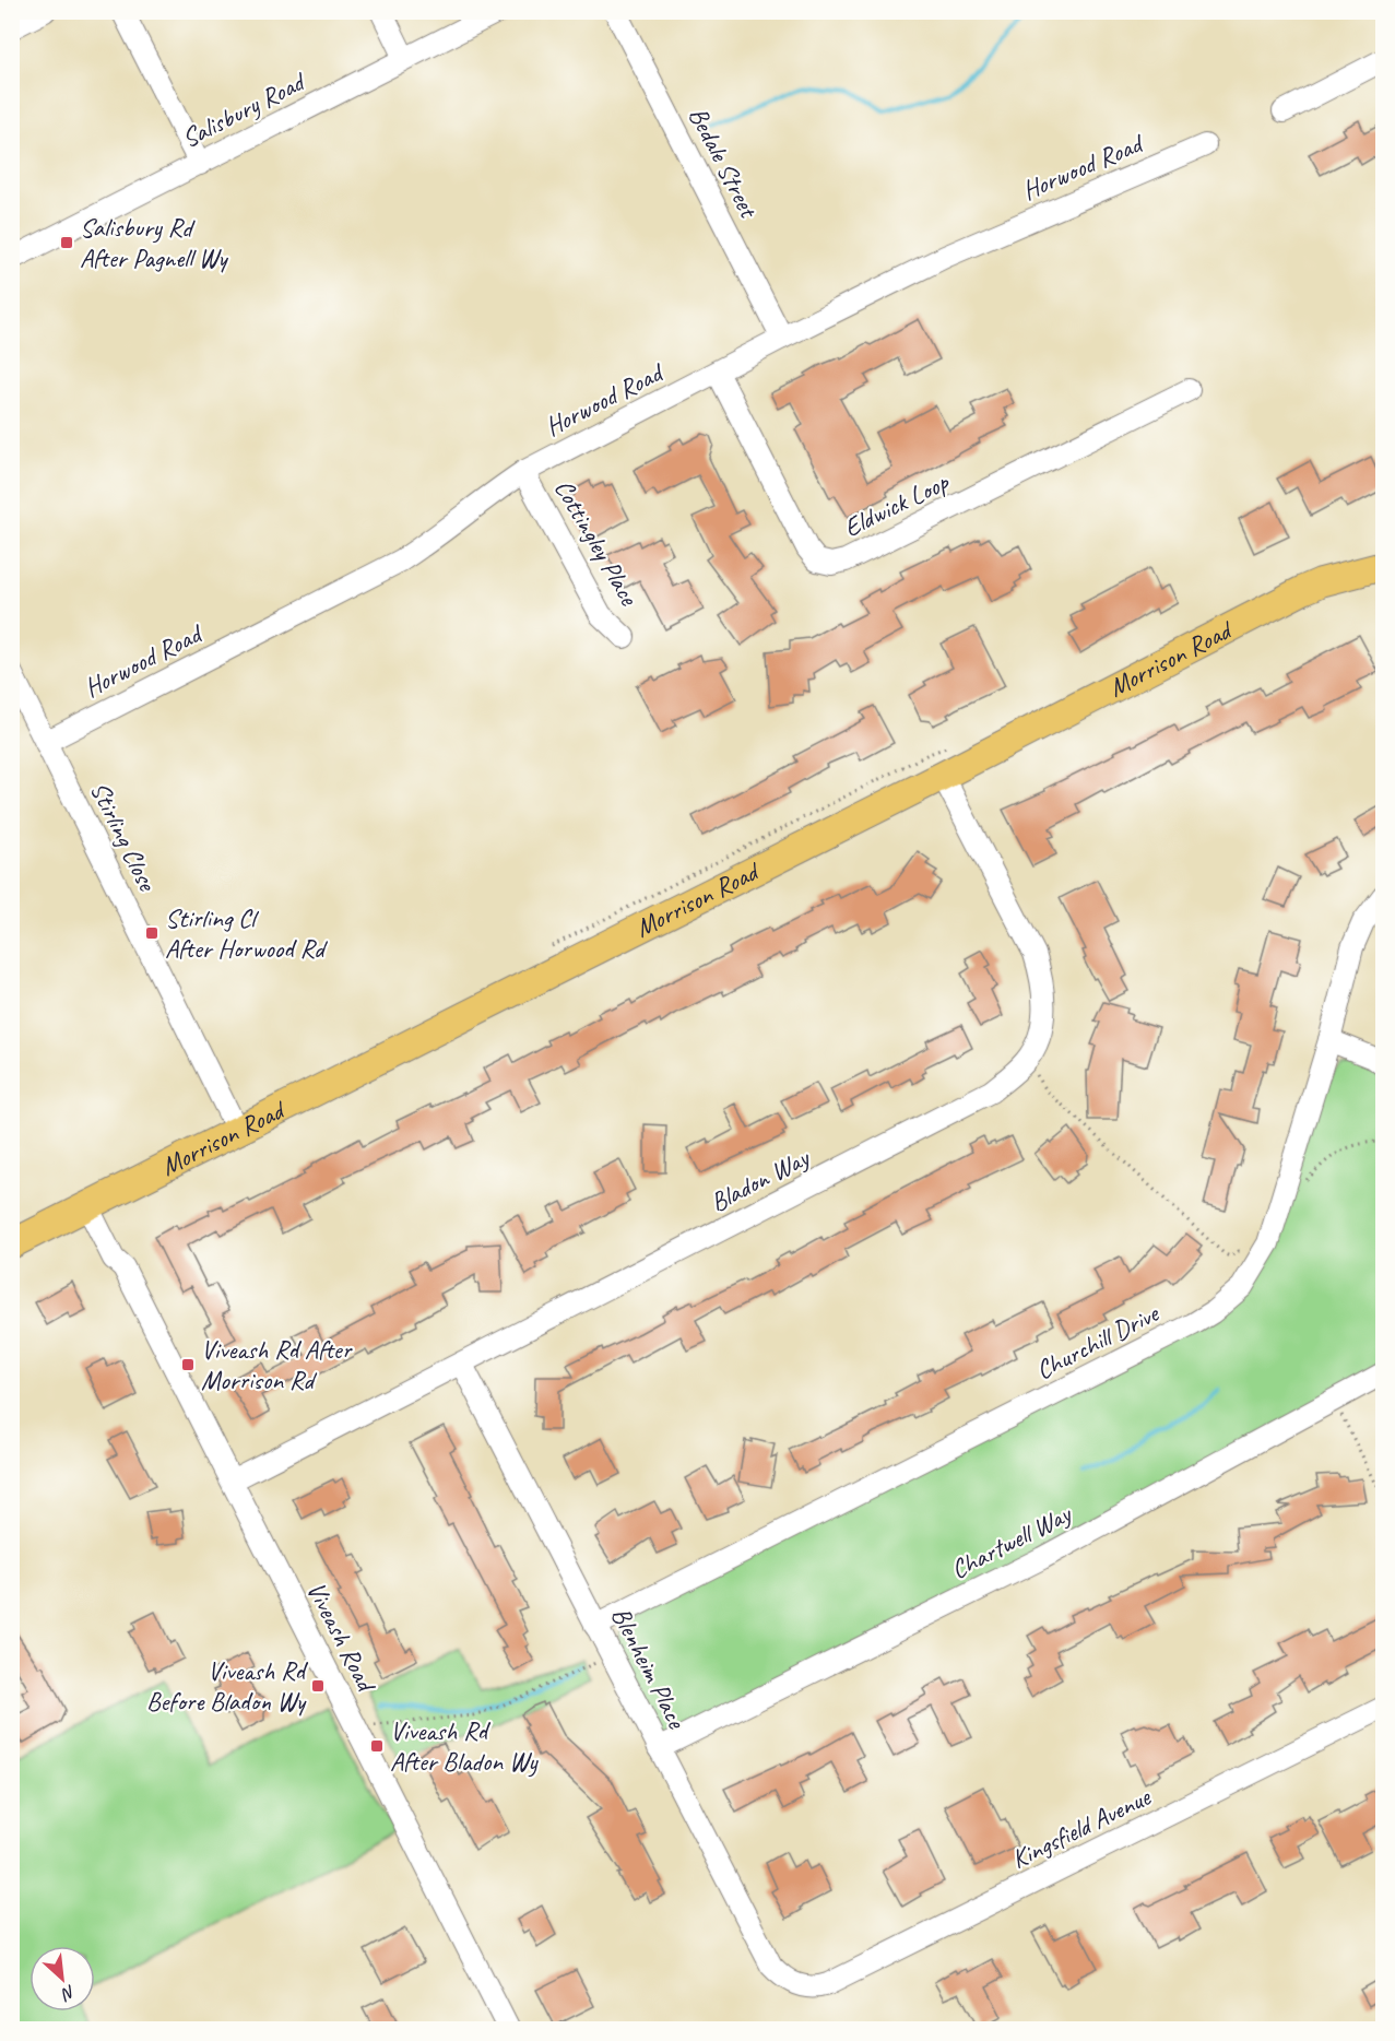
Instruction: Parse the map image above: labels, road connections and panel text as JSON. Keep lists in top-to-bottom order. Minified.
{"streets":{"main road":["Morrison Road"],"street":["Salisbury Road","Bedale Street","Horwood Road","Eldwick Loop","Cottingley Place","Stirling Close","Bladon Way","Churchill Drive","Chartwell Way","Viveash Road","Blenheim Place","Kingsfield Avenue"]},"crossings":[["Bedale Street","Horwood Road"],["Horwood Road","Eldwick Loop"],["Horwood Road","Cottingley Place"],["Horwood Road","Stirling Close"],["Morrison Road","Stirling Close"],["Morrison Road","Bladon Way"],["Morrison Road","Viveash Road"],["Bladon Way","Viveash Road"],["Bladon Way","Blenheim Place"],["Churchill Drive","Blenheim Place"],["Chartwell Way","Blenheim Place"],["Blenheim Place","Kingsfield Avenue"]],"places":{"transit":["Salisbury Rd After Pagnell Wy","Stirling Cl After Horwood Rd","Viveash Rd After Morrison Rd","Viveash Rd Before Bladon Wy","Viveash Rd After Bladon Wy"]},"north":"bottom right"}
